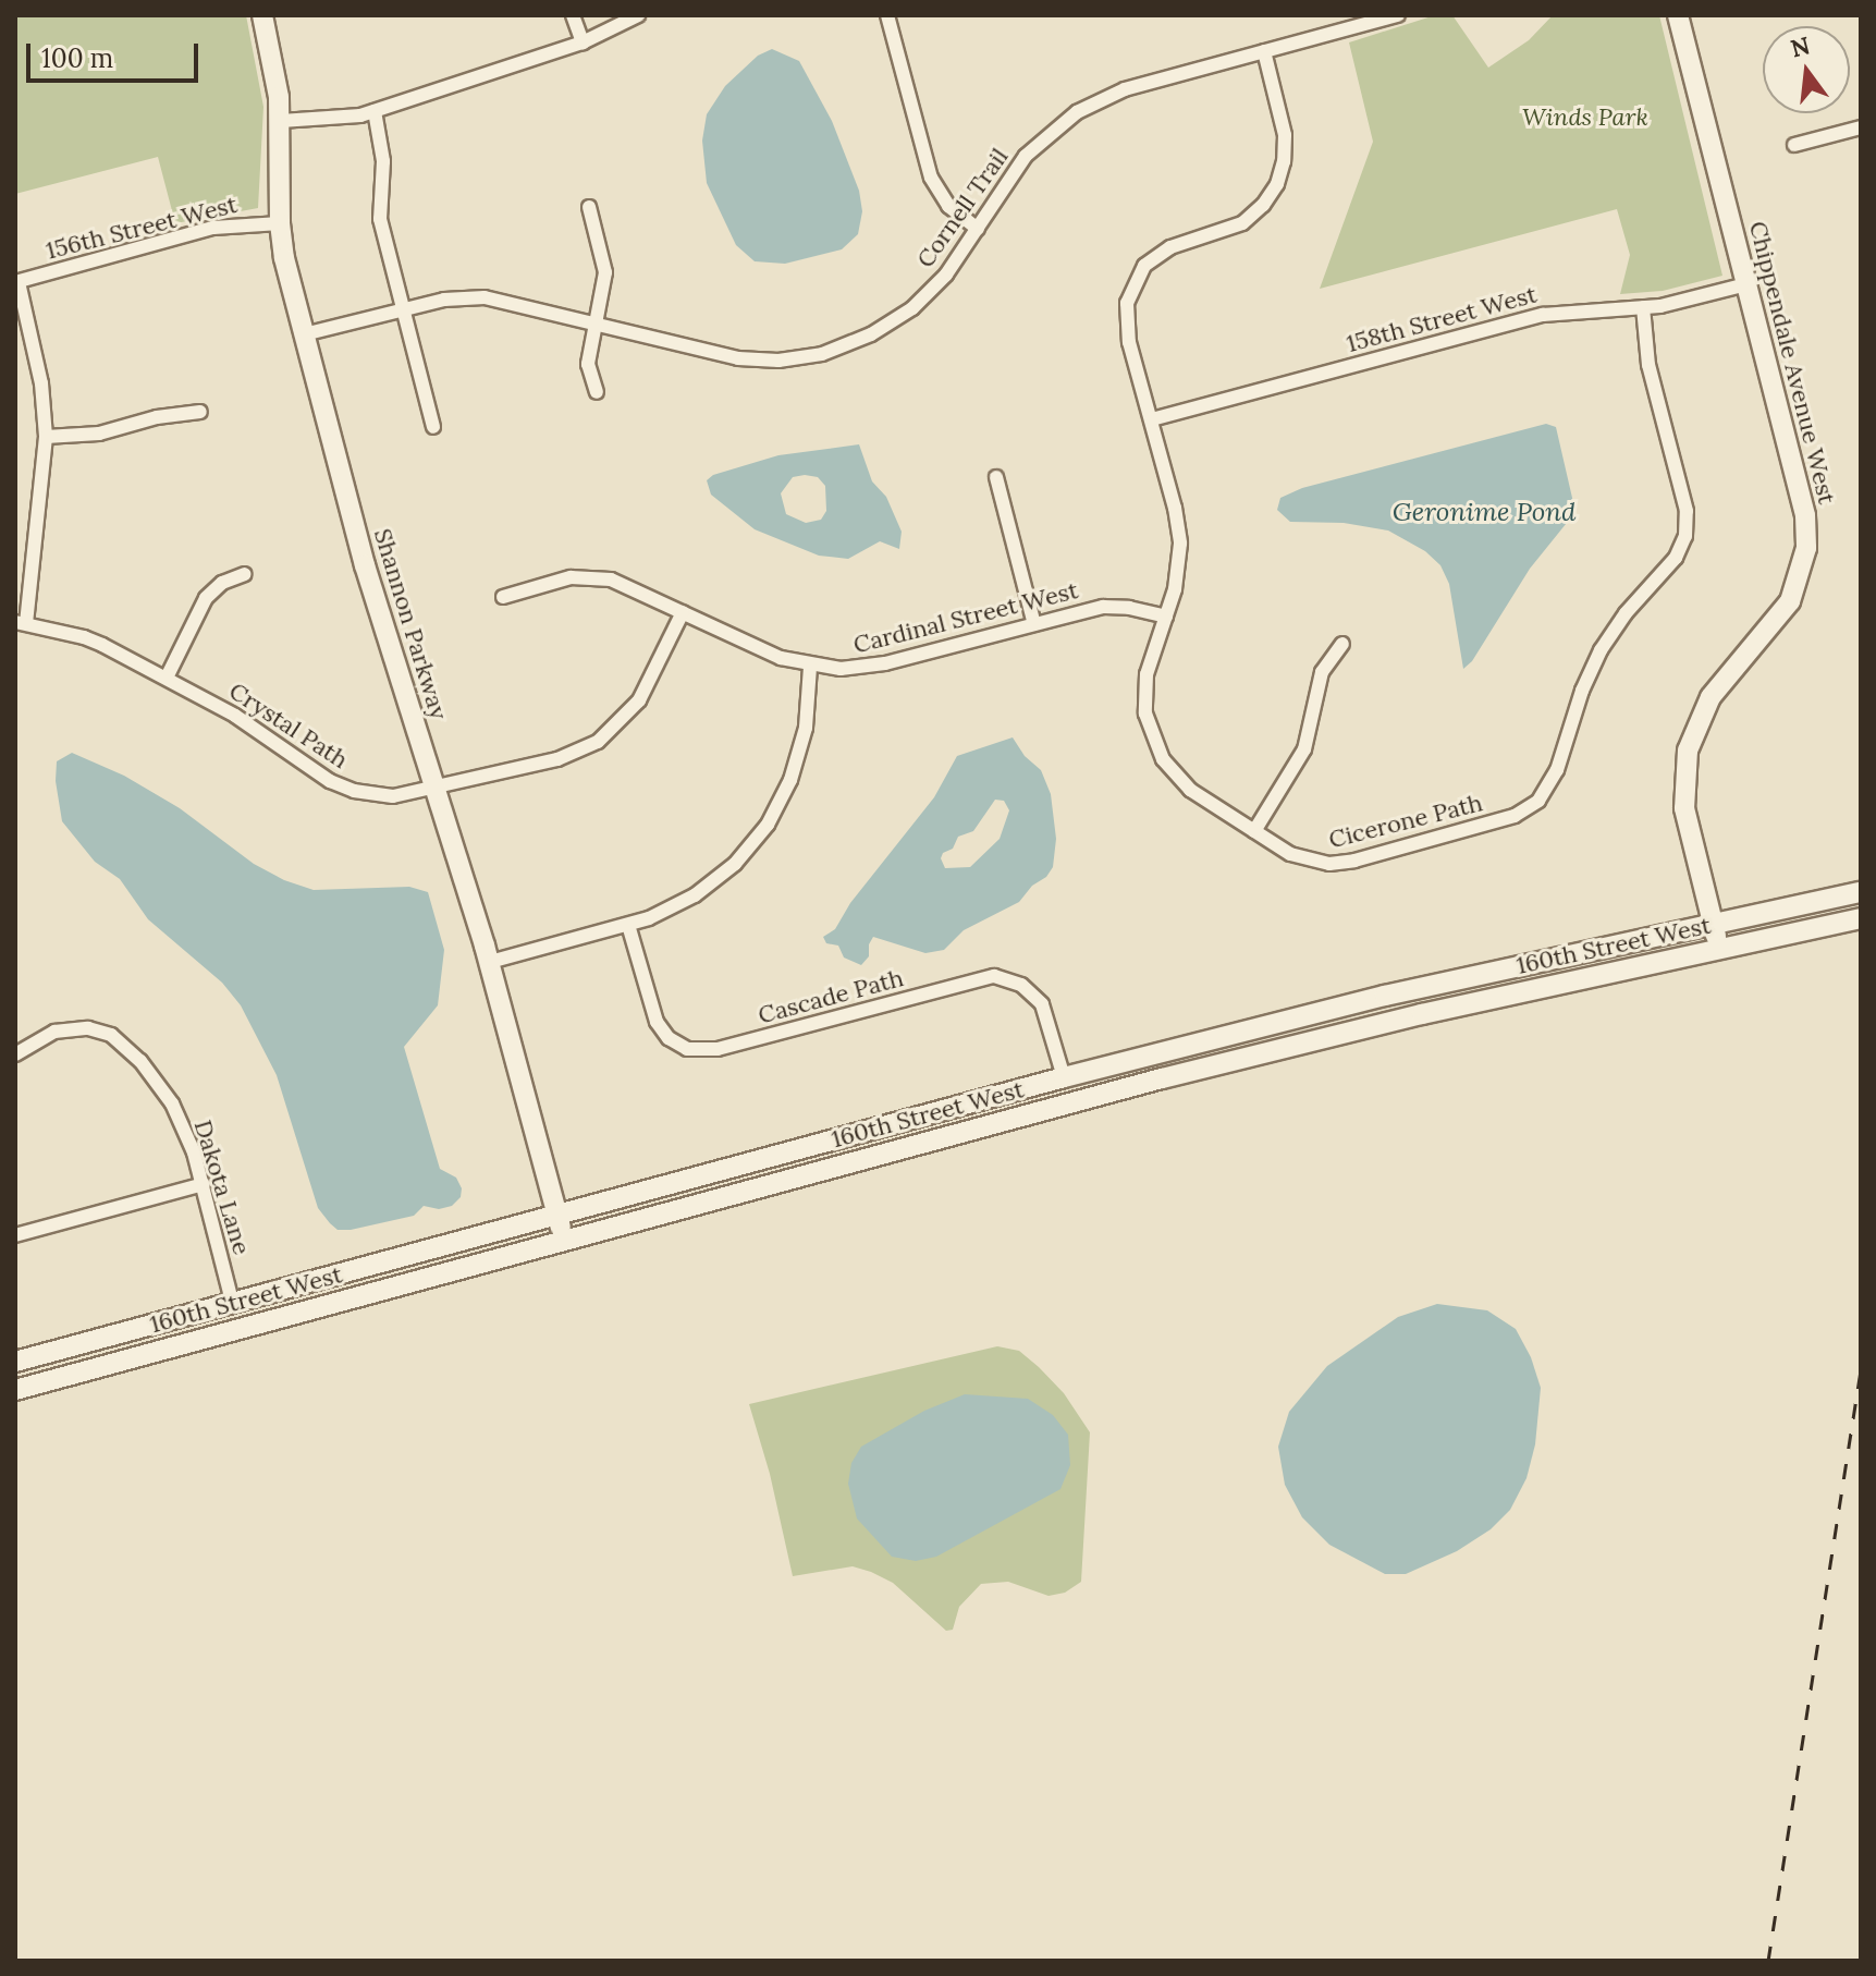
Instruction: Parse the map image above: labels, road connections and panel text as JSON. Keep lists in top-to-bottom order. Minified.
{"streets":{"main road":["Chippendale Avenue West","Shannon Parkway","160th Street West"],"street":["Cornell Trail","156th Street West","158th Street West","Cardinal Street West","Crystal Path","Cicerone Path","Cascade Path","Dakota Lane"]},"crossings":[["Cornell Trail","Shannon Parkway"],["Cornell Trail","Cicerone Path"],["156th Street West","Shannon Parkway"],["158th Street West","Chippendale Avenue West"],["158th Street West","Cicerone Path"],["Chippendale Avenue West","160th Street West"],["Cardinal Street West","Crystal Path"],["Cardinal Street West","Cicerone Path"],["Shannon Parkway","Crystal Path"],["Shannon Parkway","160th Street West"],["160th Street West","Cascade Path"],["160th Street West","Dakota Lane"]],"water":["Geronime Pond"],"parks":["Winds Park"],"scale_bar":"100 m","north":"top"}
